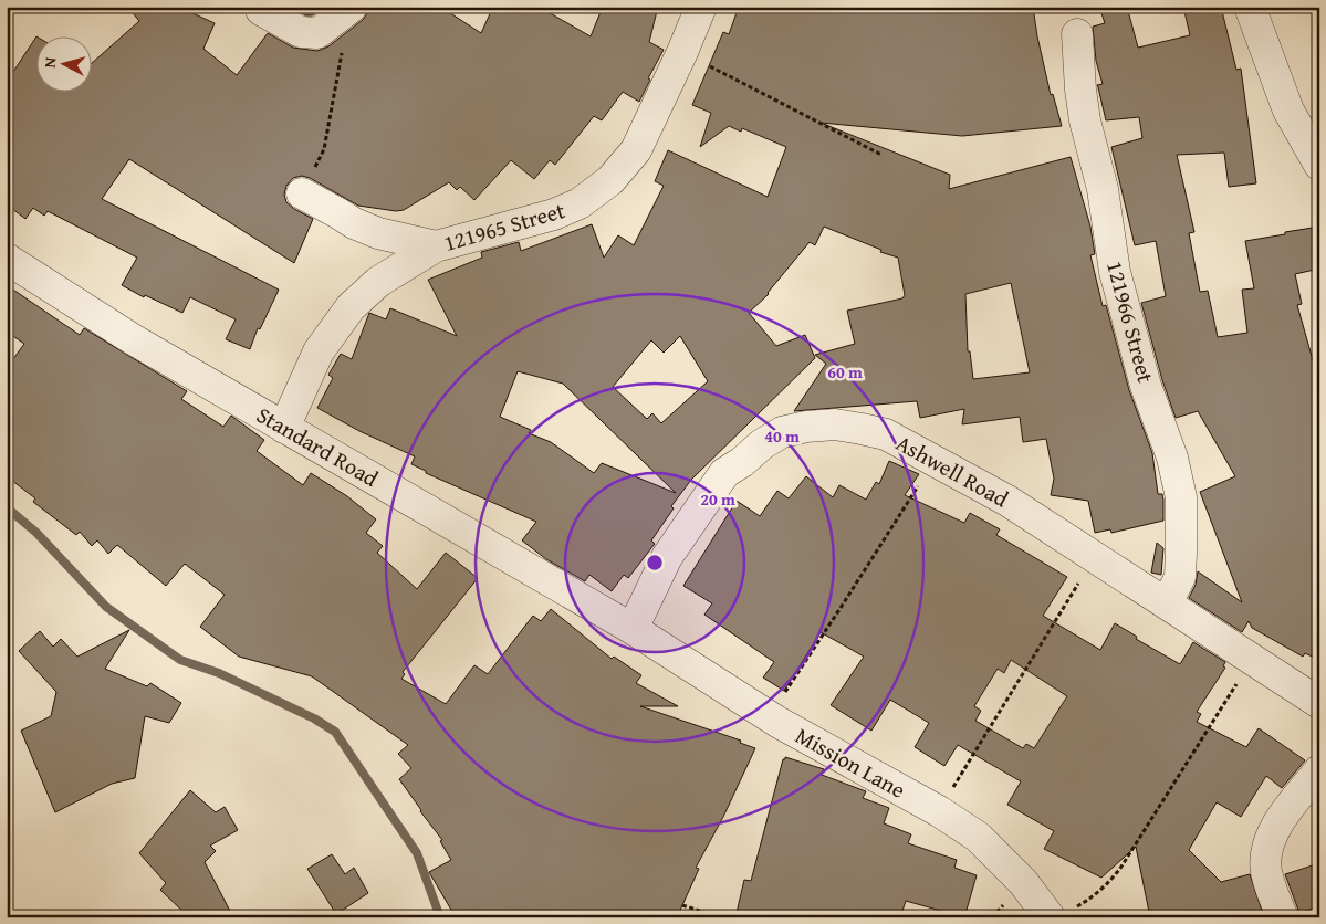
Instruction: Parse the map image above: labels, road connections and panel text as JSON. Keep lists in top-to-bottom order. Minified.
{"streets":{"street":["121965 Street","121966 Street","Standard Road","Ashwell Road","Mission Lane"]},"crossings":[["121965 Street","Standard Road"],["121966 Street","Ashwell Road"],["Standard Road","Ashwell Road"],["Standard Road","Mission Lane"],["Ashwell Road","Mission Lane"]],"north":"left","rings":["60 m","40 m","20 m"]}
